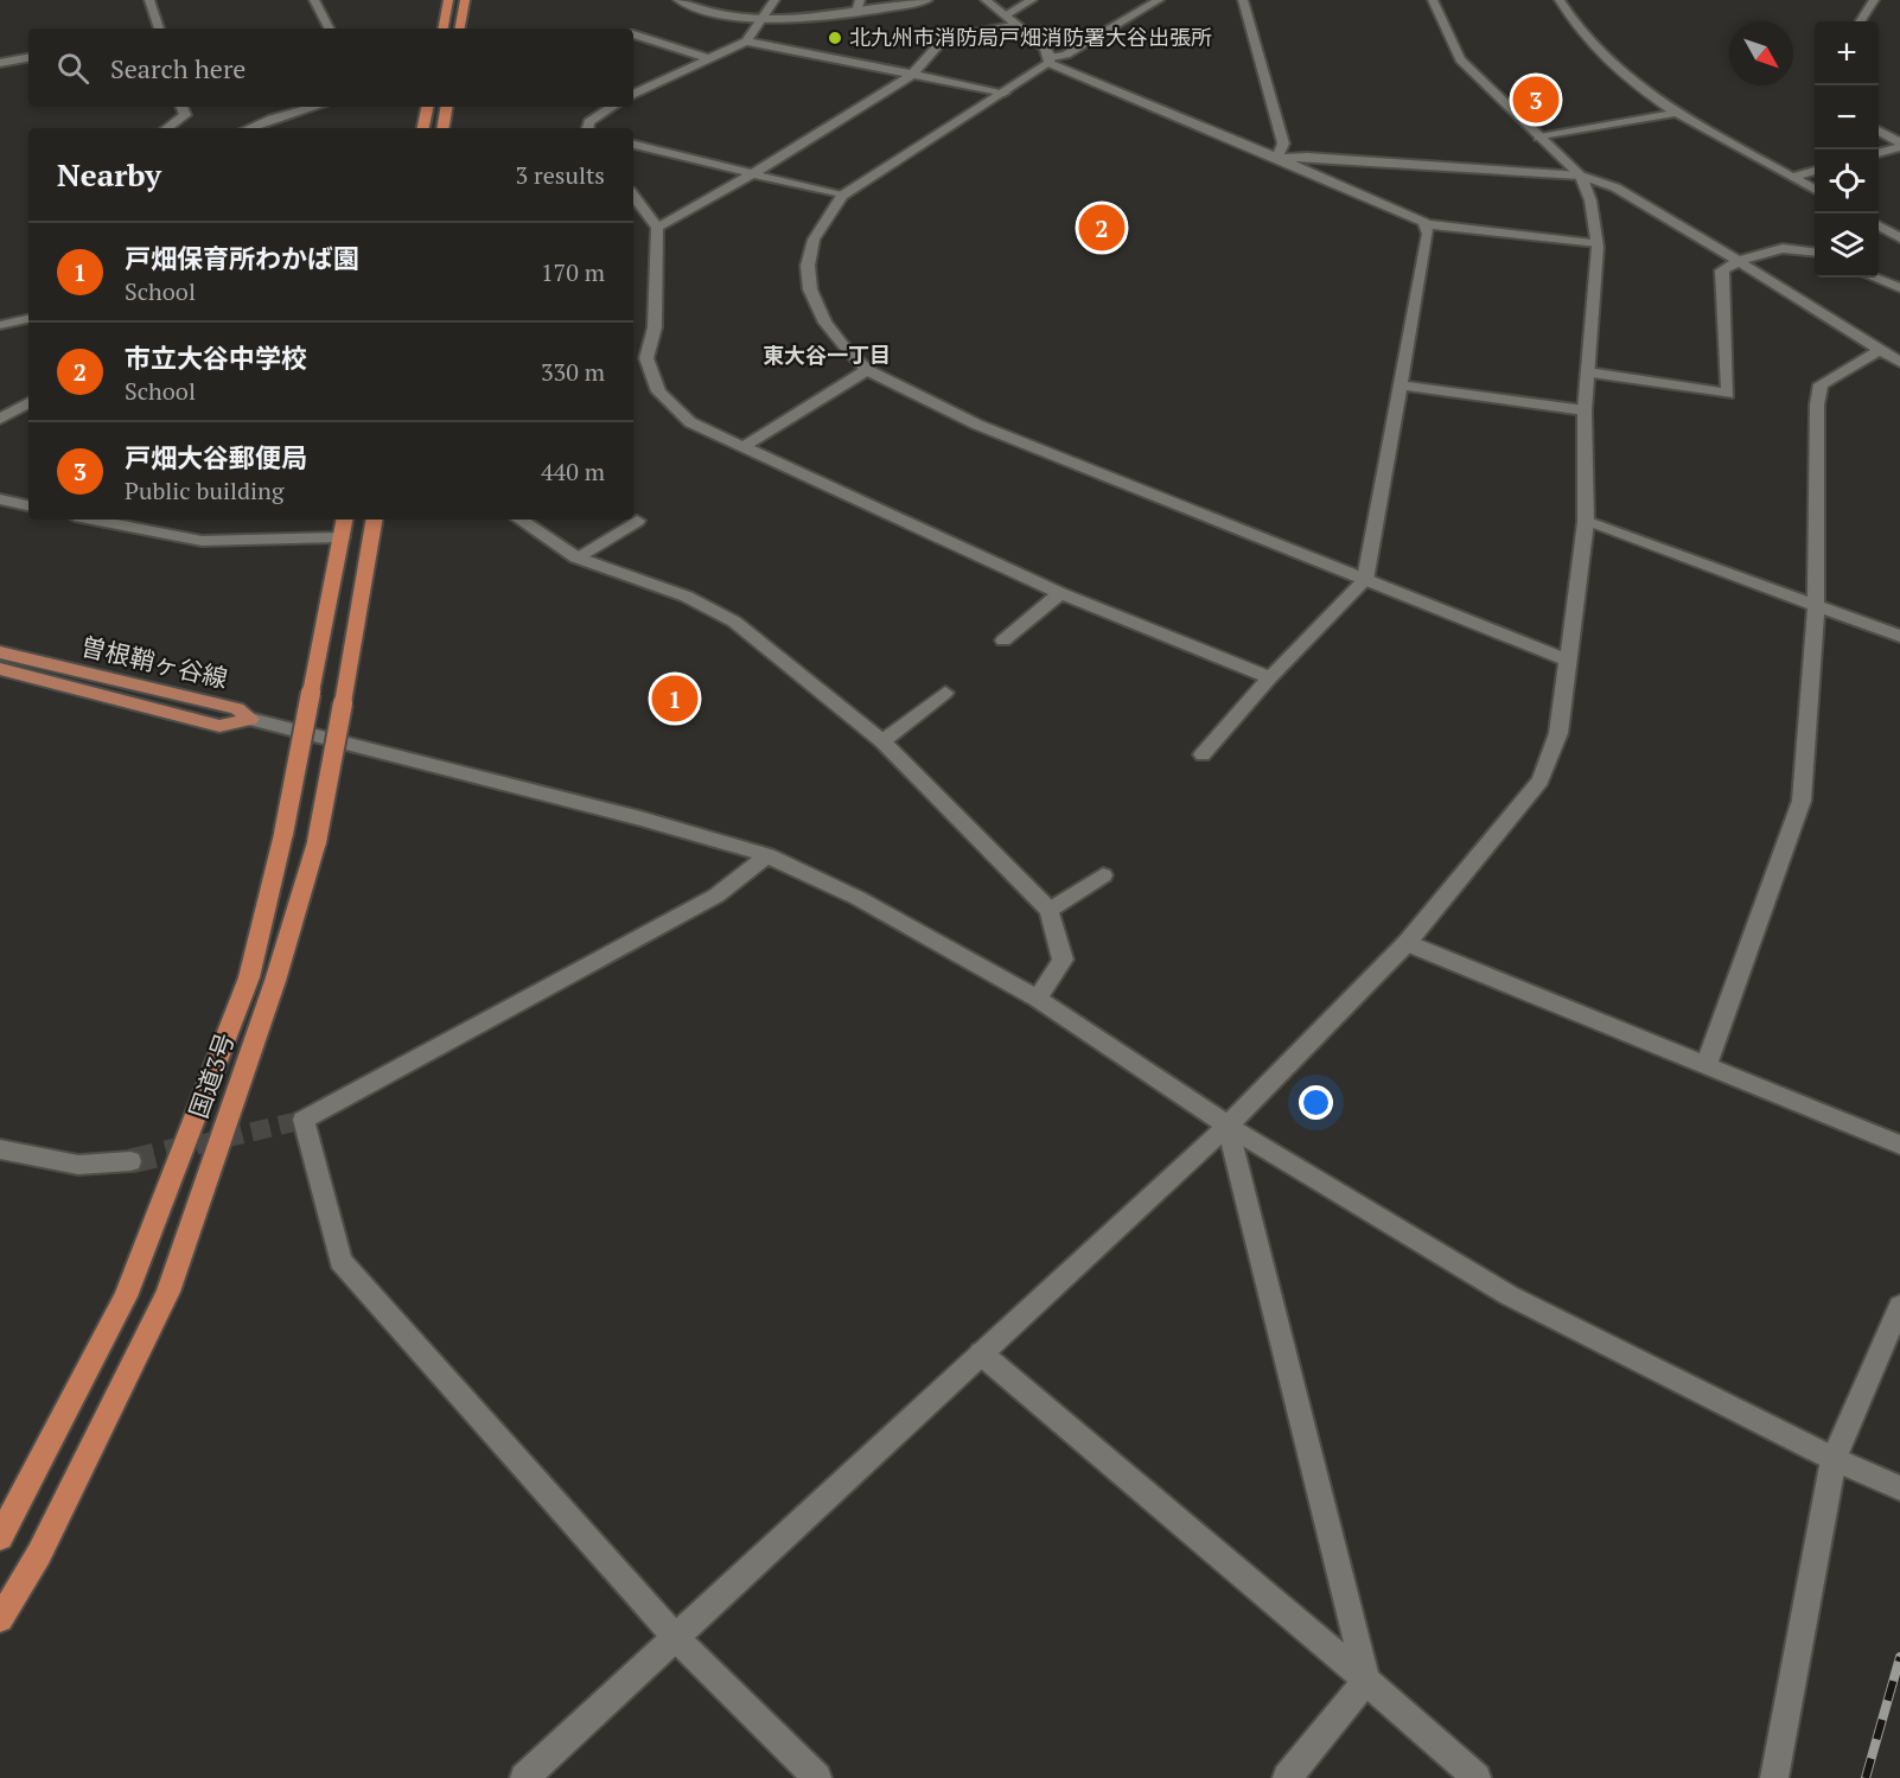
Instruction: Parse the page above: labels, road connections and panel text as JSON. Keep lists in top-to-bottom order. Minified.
{"streets":{"highway":["国道3号"],"main road":["曽根鞘ヶ谷線"]},"districts":["東大谷一丁目"],"places":["北九州市消防局戸畑消防署大谷出張所"],"north":"bottom right","page":{"map_buttons":["+","−"],"search":"Search here","pins":["3","2","1"],"heading":["Nearby","3 results"],"list":[{"mark":"1","name":"戸畑保育所わかば園","note":"School","value":"170 m"},{"mark":"2","name":"市立大谷中学校","note":"School","value":"330 m"},{"mark":"3","name":"戸畑大谷郵便局","note":"Public building","value":"440 m"}]}}
